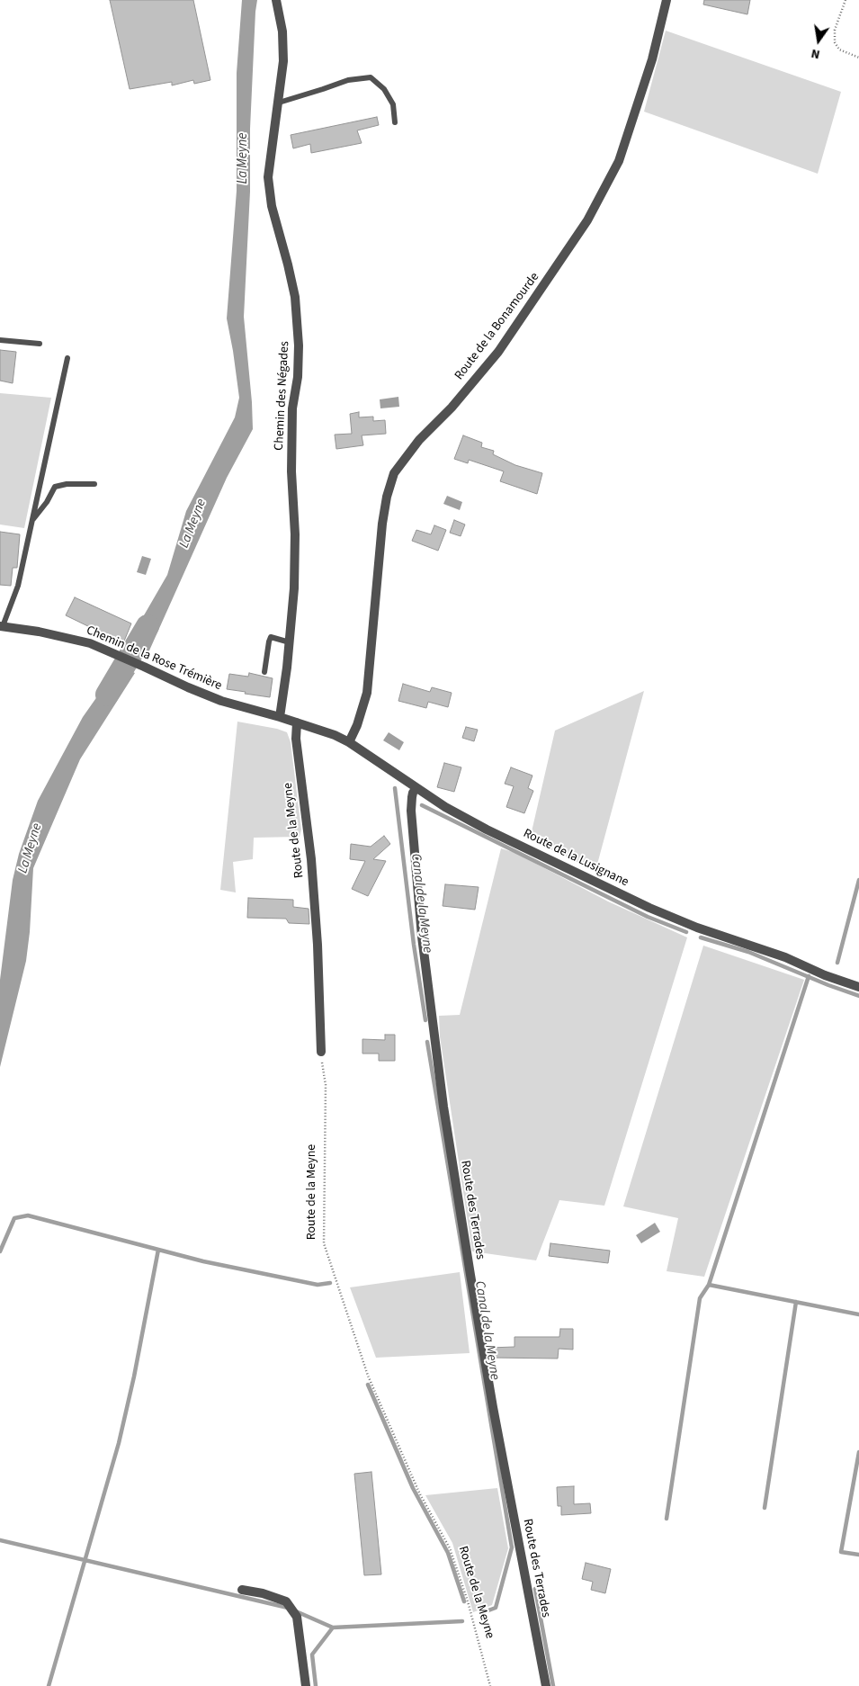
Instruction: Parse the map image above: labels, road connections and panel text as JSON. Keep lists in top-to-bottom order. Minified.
{"streets":{"street":["Route de la Bonamourde","Chemin des Négades","Chemin de la Rose Trémière","Route de la Meyne","Route de la Lusignane","Route des Terrades"]},"crossings":[["Route de la Bonamourde","Route de la Lusignane"],["Chemin des Négades","Chemin de la Rose Trémière"],["Chemin de la Rose Trémière","Route de la Meyne"],["Chemin de la Rose Trémière","Route de la Lusignane"],["Route de la Meyne","Route de la Lusignane"],["Route de la Lusignane","Route des Terrades"]],"water":["La Meyne","Canal de la Meyne"],"north":"bottom"}
